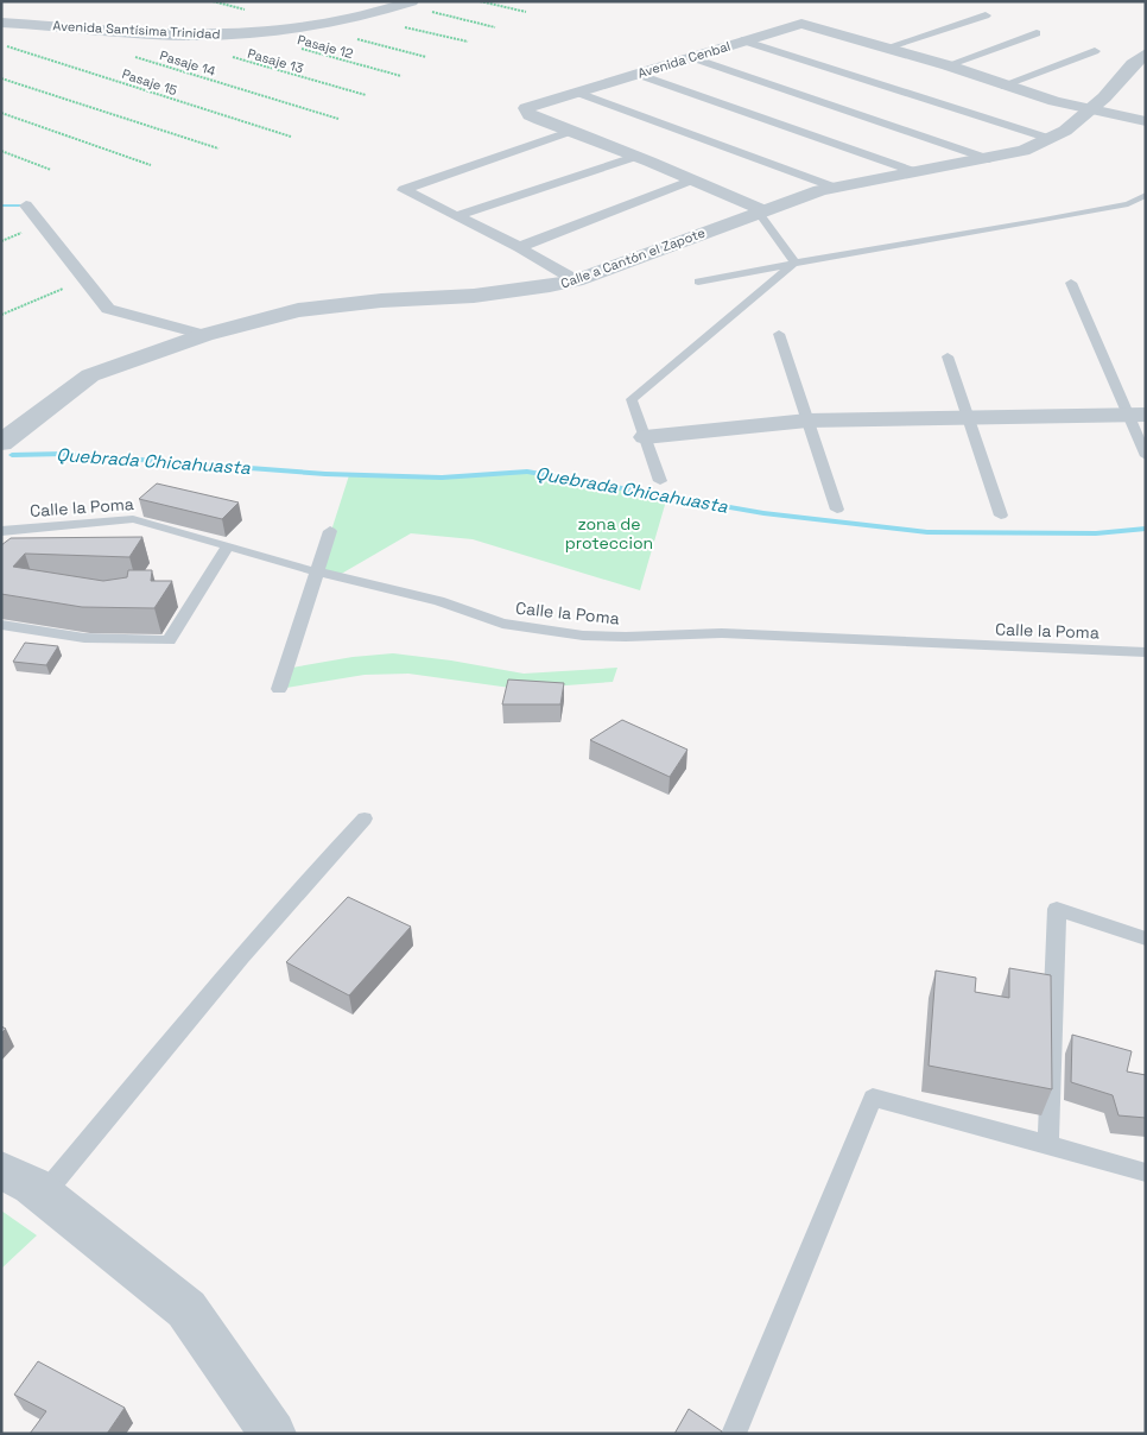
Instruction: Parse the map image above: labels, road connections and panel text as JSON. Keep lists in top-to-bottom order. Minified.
{"streets":{"street":["Avenida Santísima Trinidad","Avenida Cenbal","Calle a Cantón el Zapote"],"lane":["Calle la Poma"],"path":["Pasaje 12","Pasaje 13","Pasaje 14","Pasaje 15"]},"crossings":[["Avenida Cenbal","Calle a Cantón el Zapote"]],"water":["Quebrada Chicahuasta"],"parks":["zona de proteccion"]}
